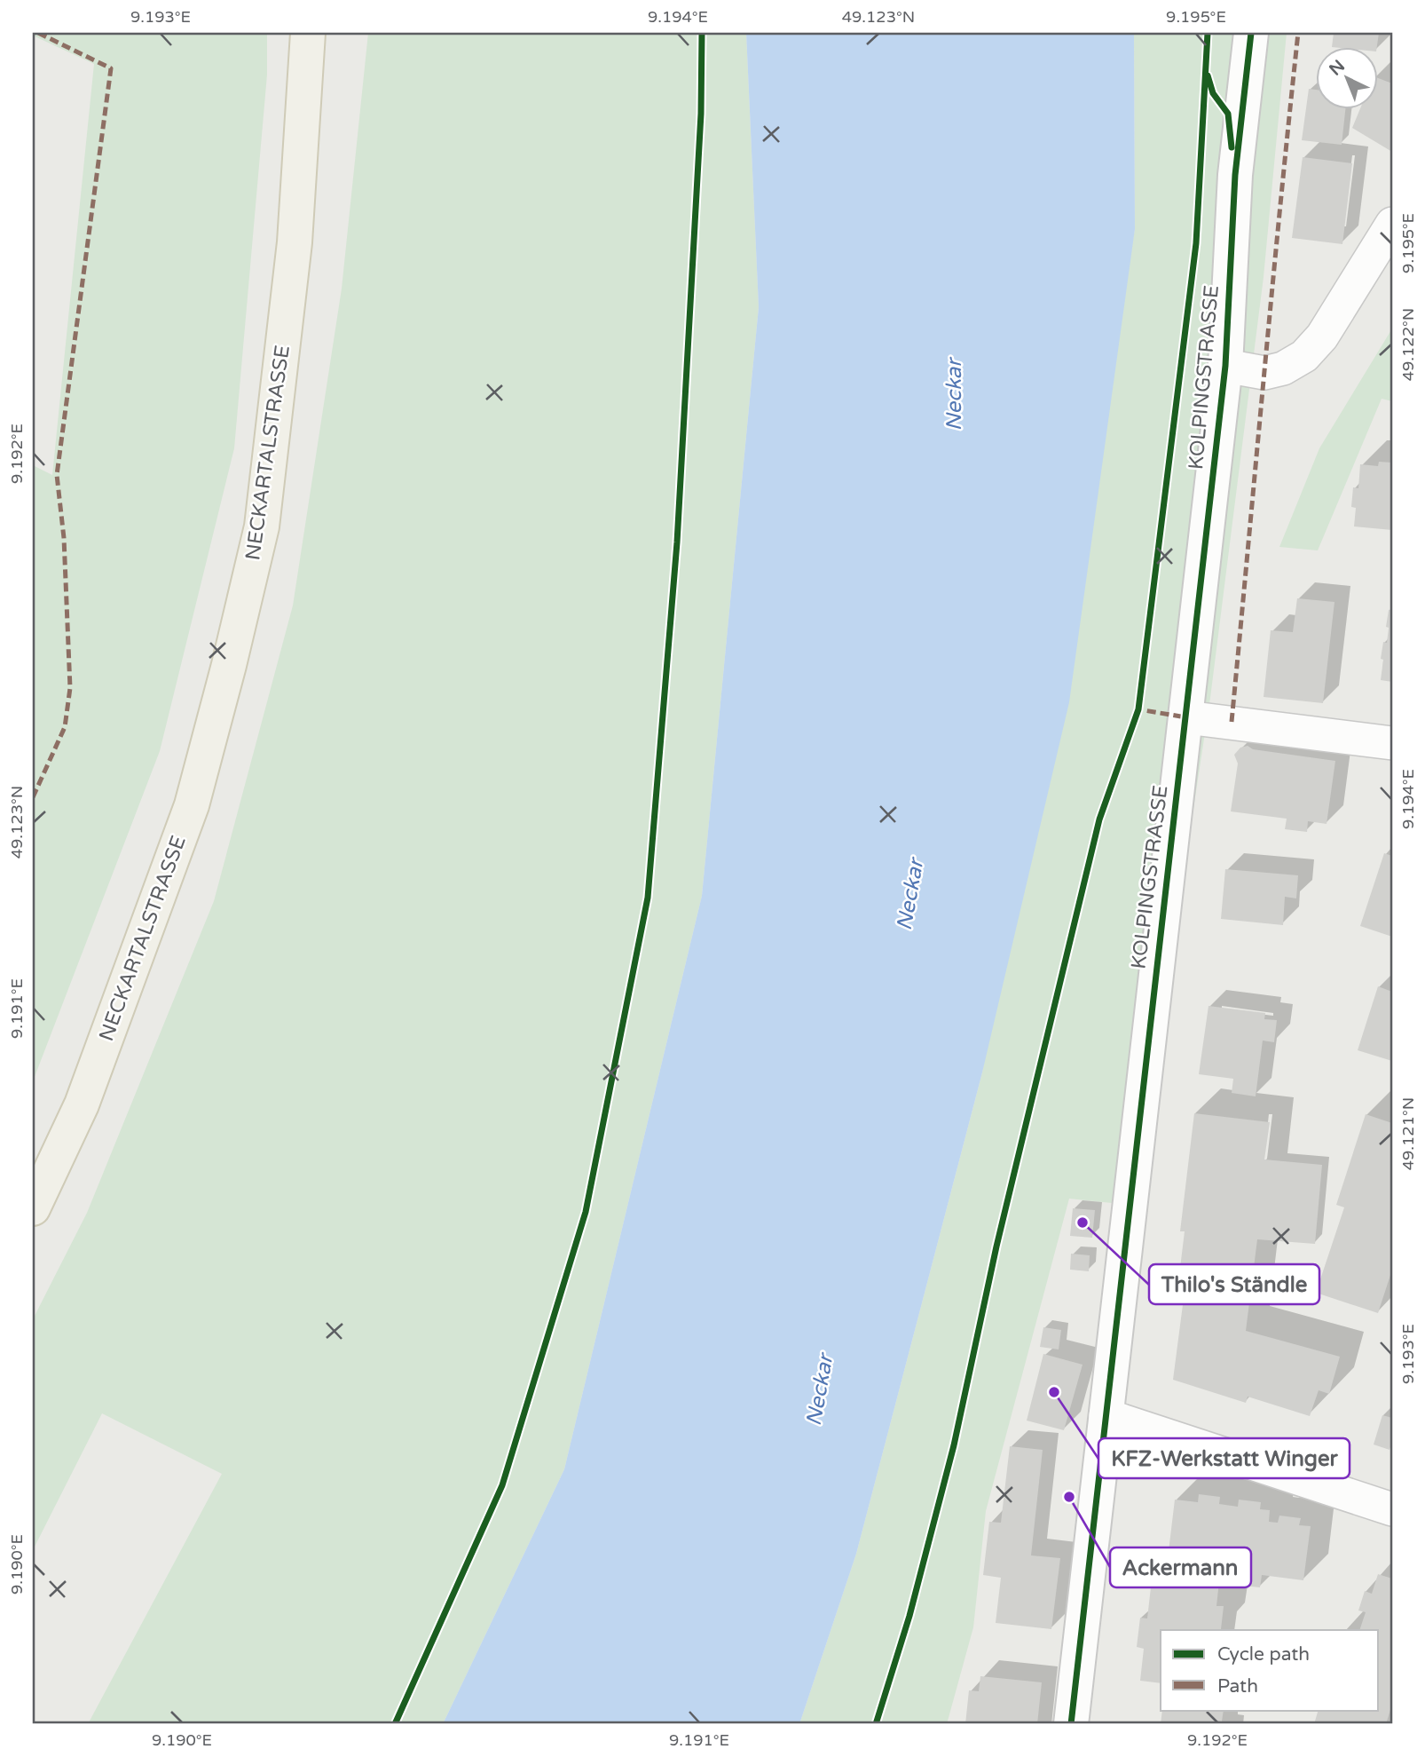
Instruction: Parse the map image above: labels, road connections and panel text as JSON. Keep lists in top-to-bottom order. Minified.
{"streets":{"main road":["NECKARTALSTRASSE"],"street":["KOLPINGSTRASSE"]},"water":["Neckar"],"places":["Thilo's Ständle","KFZ-Werkstatt Winger","Ackermann"],"legend":["Cycle path","Path"],"north":"top left","coordinates":["9.193°E","9.194°E","49.123°N","9.195°E","49.122°N","9.192°E","9.191°E","49.121°N","9.190°E"]}
